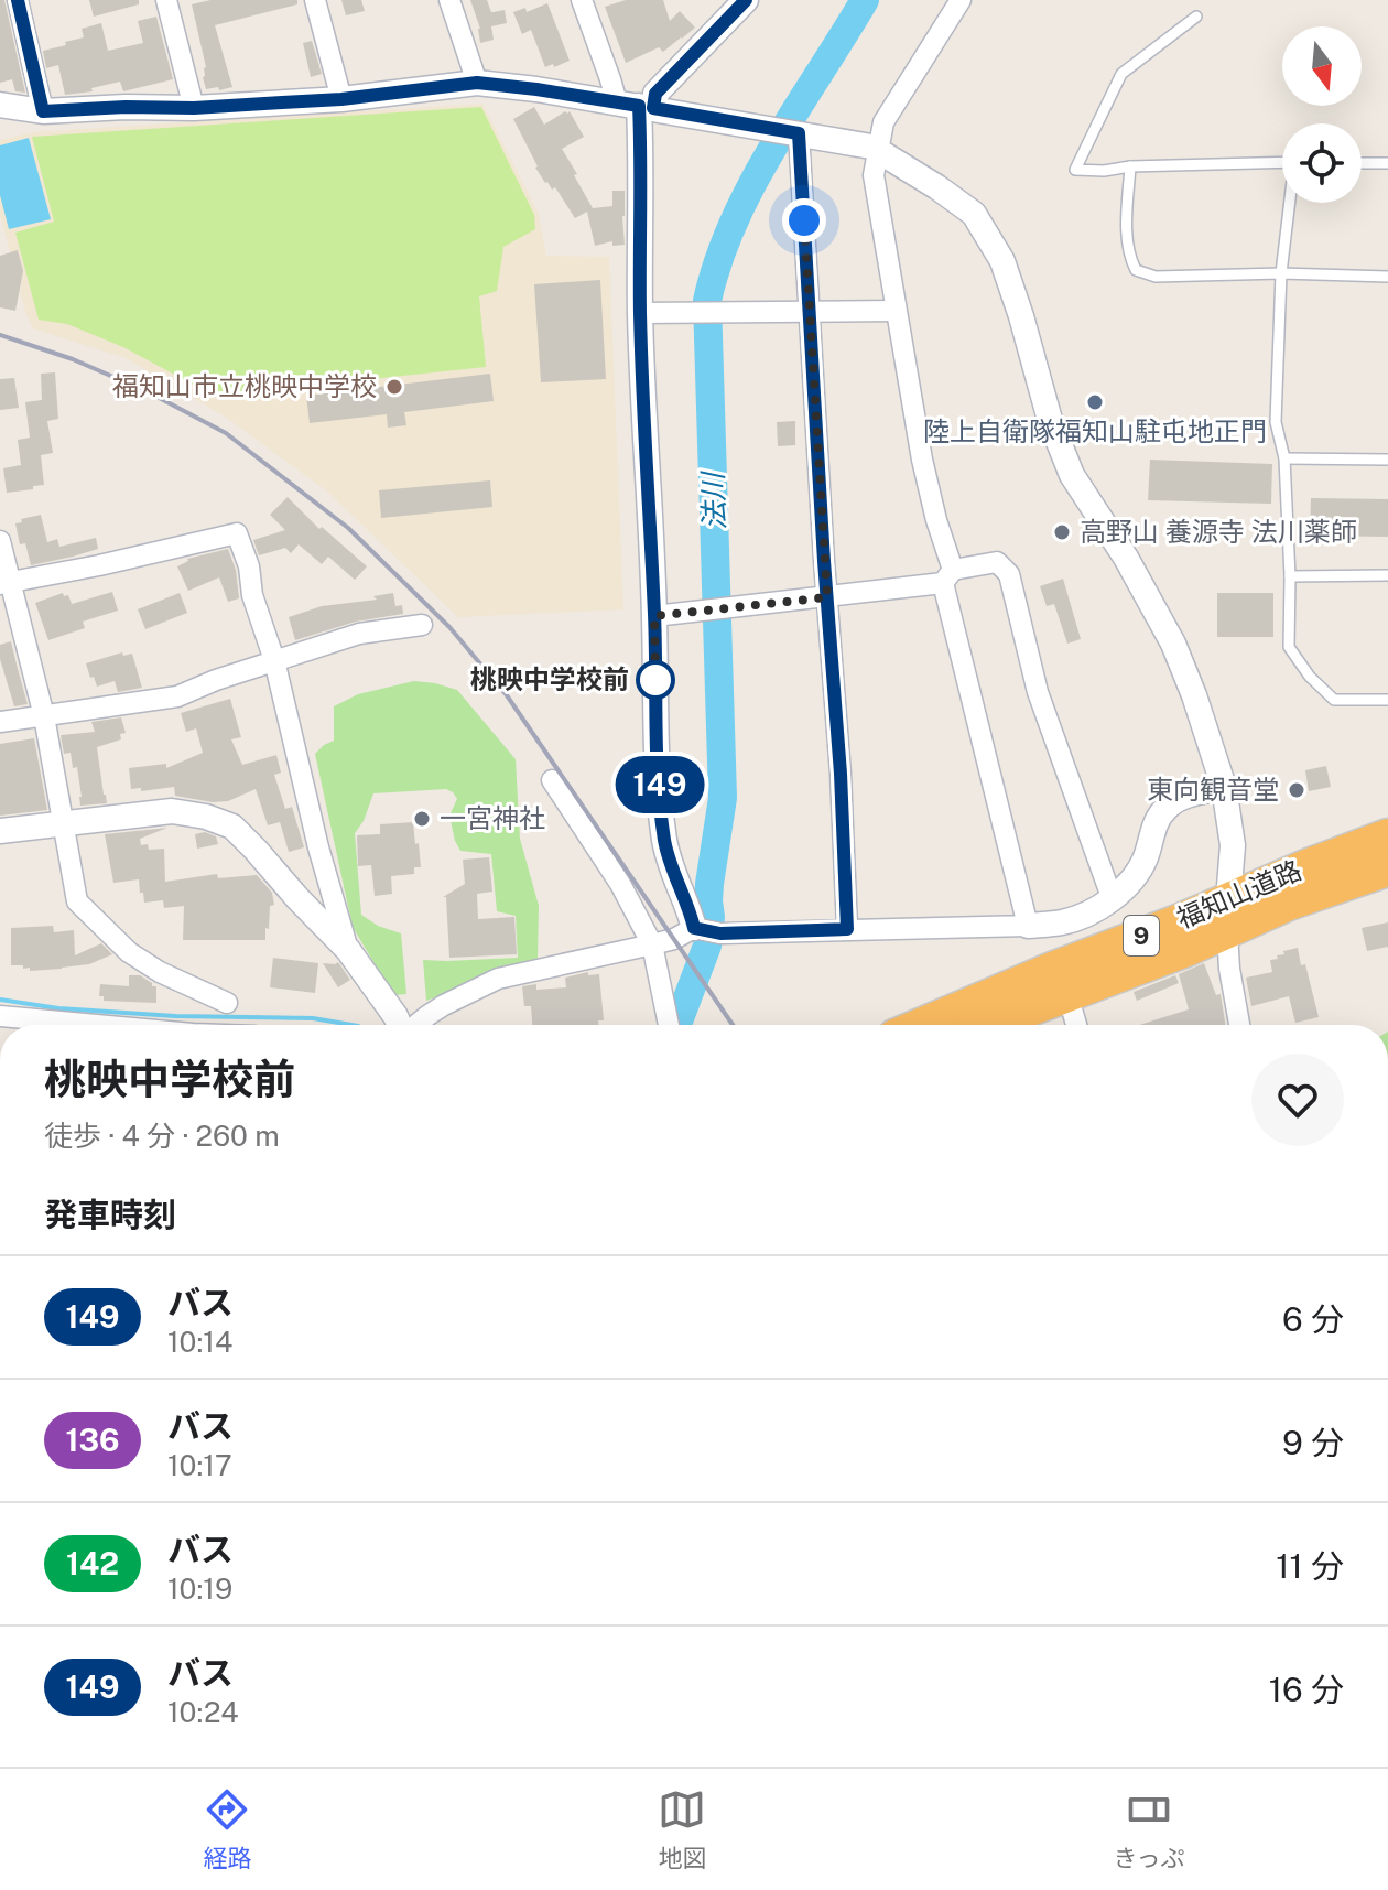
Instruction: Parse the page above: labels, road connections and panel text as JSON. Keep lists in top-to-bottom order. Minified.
{"streets":{"highway":["福知山道路","9"]},"water":["法川"],"places":["福知山市立桃映中学校","陸上自衛隊福知山駐屯地正門","高野山 養源寺 法川薬師","桃映中学校前","東向観音堂","一宮神社"],"lines":["bus line 149"],"north":"bottom","page":{"on_map":"149","heading":[["桃映中学校前","徒歩 · 4 分 · 260 m"],"発車時刻"],"list":[{"mark":"149","name":"バス","note":"10:14","value":"6 分"},{"mark":"136","name":"バス","note":"10:17","value":"9 分"},{"mark":"142","name":"バス","note":"10:19","value":"11 分"},{"mark":"149","name":"バス","note":"10:24","value":"16 分"}],"tabs":["経路","地図","きっぷ"]}}
